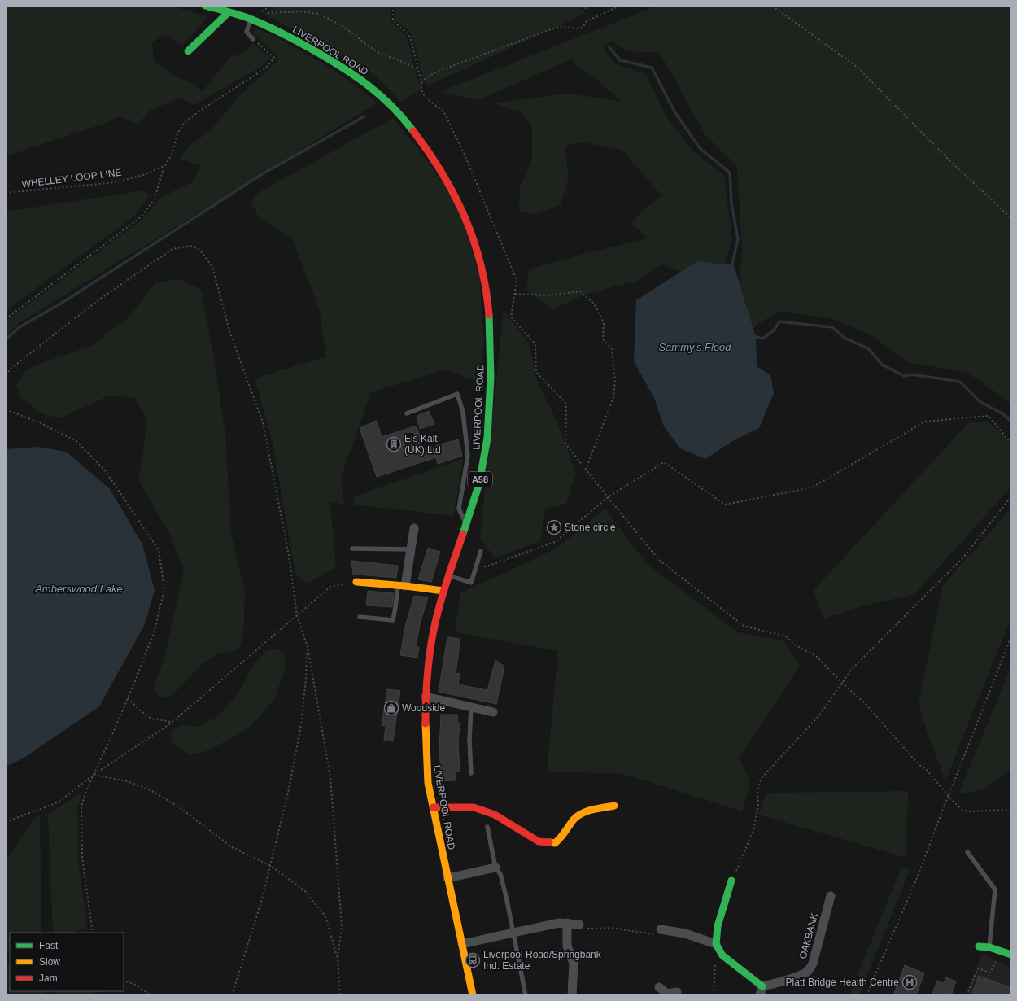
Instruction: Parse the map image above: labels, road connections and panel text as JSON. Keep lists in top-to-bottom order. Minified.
{"streets":{"main road":["LIVERPOOL ROAD","A58"],"street":["OAKBANK"],"path":["WHELLEY LOOP LINE"]},"water":["Sammy's Flood","Amberswood Lake"],"places":{"building":["Eis Kalt (UK) Ltd"],"place":["Stone circle"],"shop":["Woodside"],"bus stop":["Liverpool Road/Springbank Ind. Estate"],"hospital":["Platt Bridge Health Centre"]},"legend":["Fast","Slow","Jam"]}
